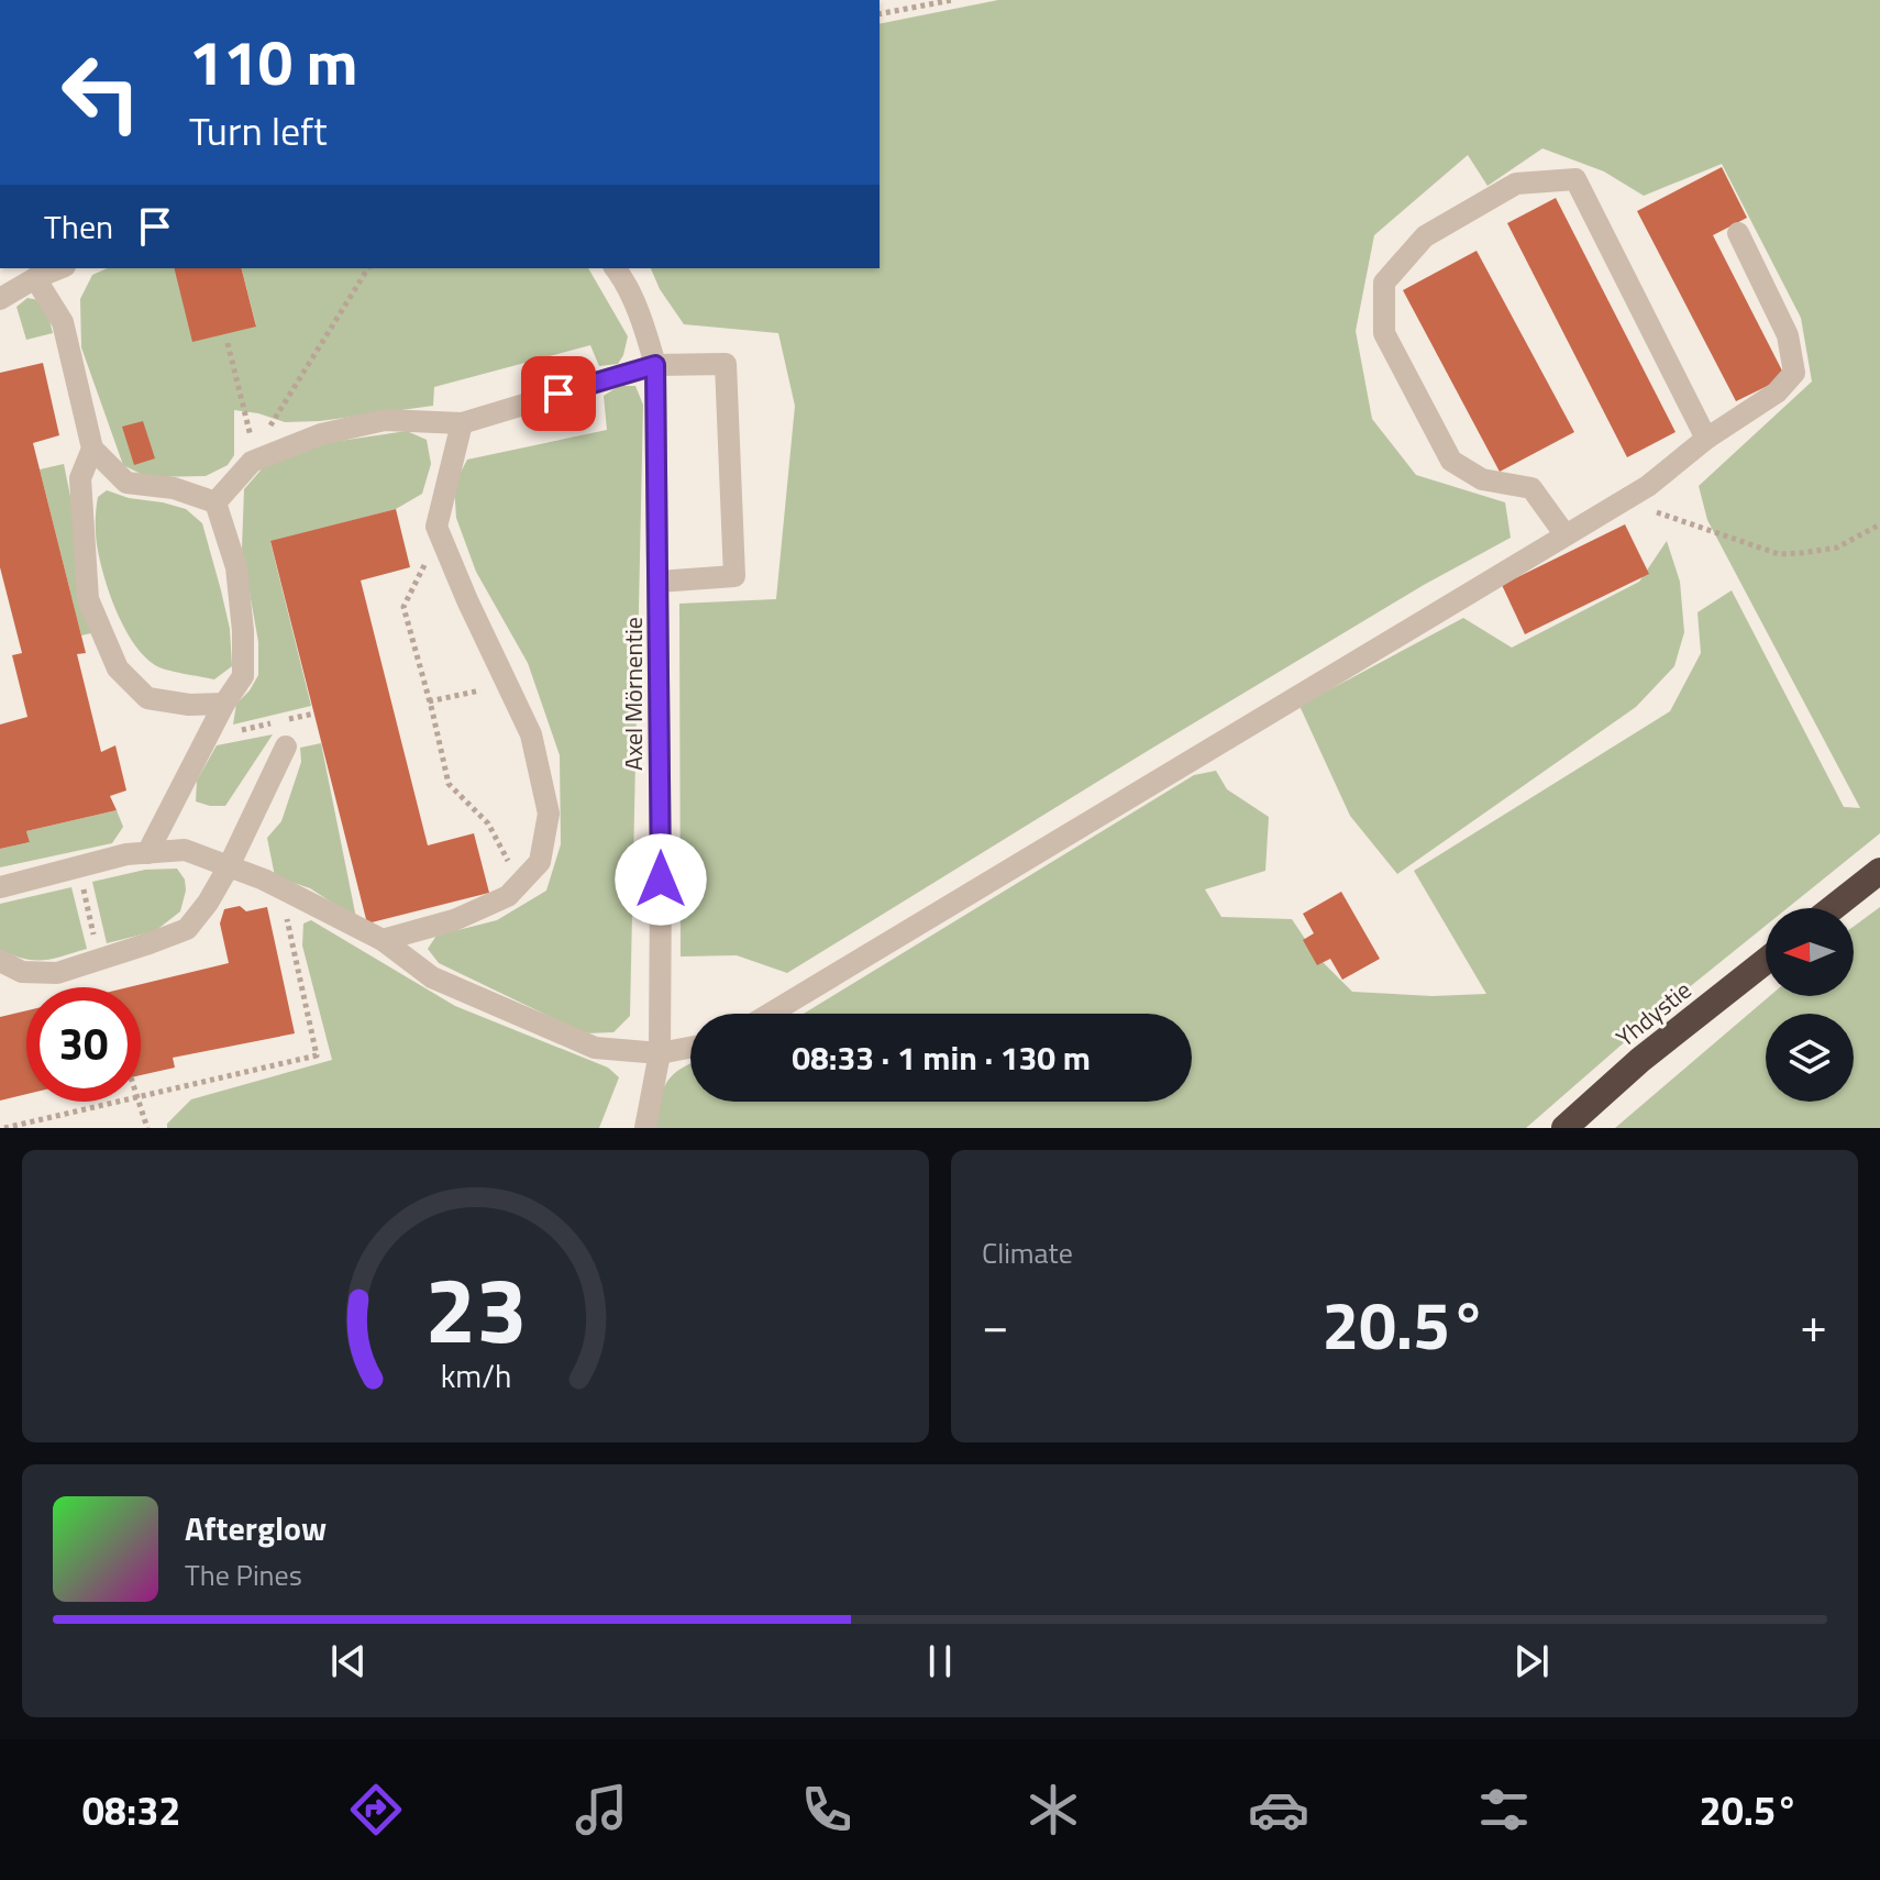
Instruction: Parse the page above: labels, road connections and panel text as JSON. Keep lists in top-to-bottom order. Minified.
{"streets":{"highway":["Yhdystie"],"street":["Axel Mörnentie"]},"north":"left","page":{"turn":["110 m","Turn left"],"then":"Then","limit":"30","trip":"08:33 · 1 min · 130 m","tile":"Climate","heat":["−","20.5°","+"],"song":["Afterglow","The Pines"],"tabs":["08:32","20.5°"],"gauge":["23","km/h"]}}
